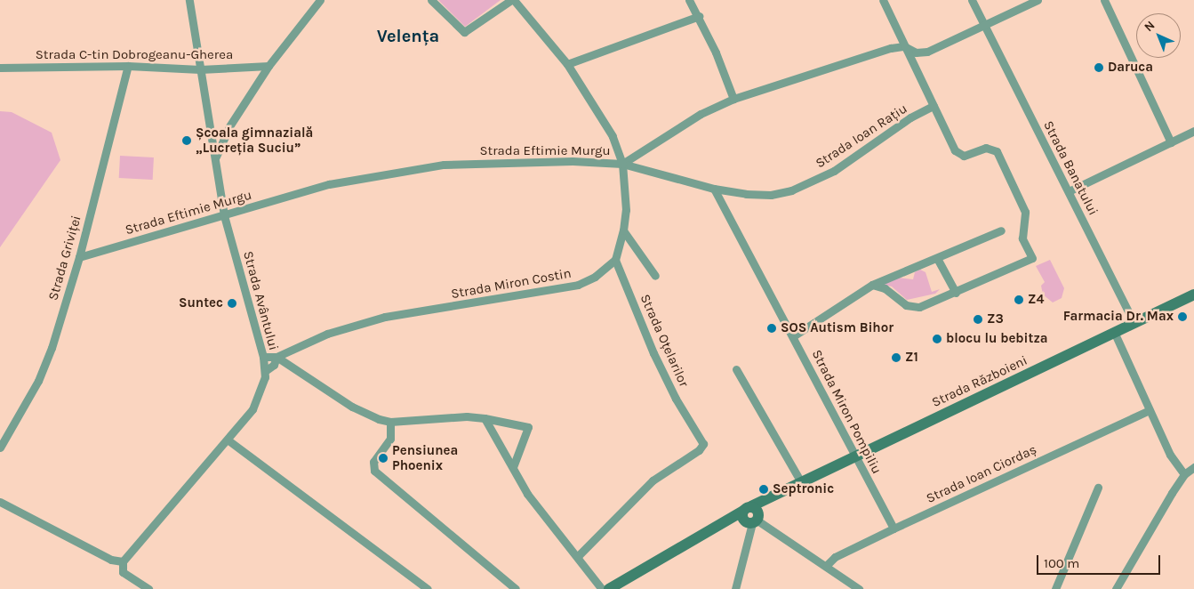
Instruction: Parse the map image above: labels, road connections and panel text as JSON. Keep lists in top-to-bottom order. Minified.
{"streets":{"street":["Strada C-tin Dobrogeanu-Gherea","Strada Ioan Rațiu","Strada Eftimie Murgu","Strada Banatului","Strada Griviței","Strada Miron Costin","Strada Avântului","Strada Oțelarilor","Strada Războieni","Strada Miron Pompiliu","Strada Ioan Ciordaș"]},"crossings":[["Strada C-tin Dobrogeanu-Gherea","Strada Griviței"],["Strada C-tin Dobrogeanu-Gherea","Strada Avântului"],["Strada Ioan Rațiu","Strada Eftimie Murgu"],["Strada Ioan Rațiu","Strada Miron Pompiliu"],["Strada Eftimie Murgu","Strada Banatului"],["Strada Eftimie Murgu","Strada Griviței"],["Strada Eftimie Murgu","Strada Avântului"],["Strada Banatului","Strada Războieni"],["Strada Miron Costin","Strada Avântului"],["Strada Miron Costin","Strada Oțelarilor"],["Strada Războieni","Strada Miron Pompiliu"],["Strada Miron Pompiliu","Strada Ioan Ciordaș"]],"districts":["Velența"],"places":["Daruca","Școala gimnazială „Lucreția Suciu”","Z4","Suntec","Farmacia Dr. Max","Z3","SOS Autism Bihor","blocu lu bebitza","Z1","Pensiunea Phoenix","Septronic"],"scale_bar":"100 m","north":"top left"}
